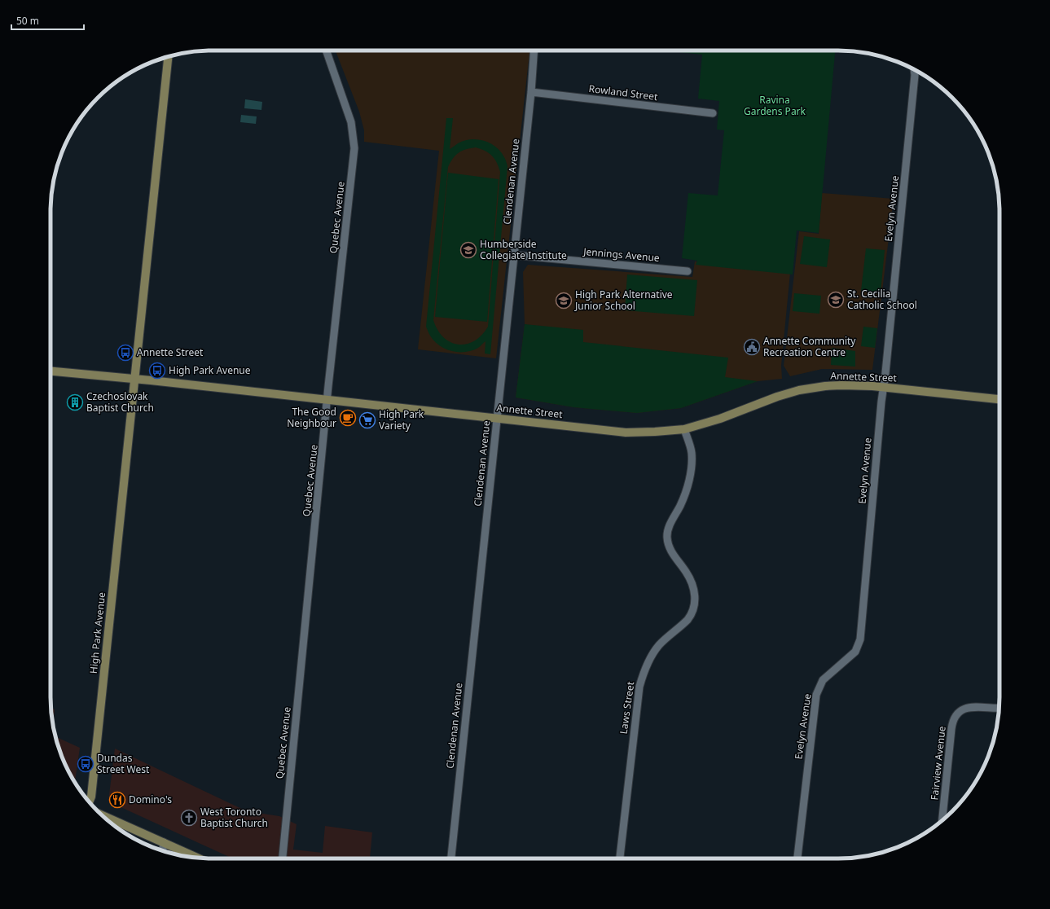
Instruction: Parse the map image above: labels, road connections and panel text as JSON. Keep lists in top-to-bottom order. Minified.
{"streets":{"street":["Rowland Street","Clendenan Avenue","Evelyn Avenue","Quebec Avenue","Jennings Avenue","Annette Street","High Park Avenue","Laws Street","Fairview Avenue"]},"crossings":[["Rowland Street","Clendenan Avenue"],["Clendenan Avenue","Jennings Avenue"],["Clendenan Avenue","Annette Street"],["Evelyn Avenue","Annette Street"],["Quebec Avenue","Annette Street"],["Annette Street","High Park Avenue"],["Annette Street","Laws Street"]],"parks":["Ravina Gardens Park"],"places":{"school or university":["Humberside Collegiate Institute","St. Cecilia Catholic School","High Park Alternative Junior School"],"public building":["Annette Community Recreation Centre"],"bus stop":["Annette Street","High Park Avenue","Dundas Street West"],"building":["Czechoslovak Baptist Church"],"cafe":["The Good Neighbour"],"supermarket":["High Park Variety"],"restaurant":["Domino's"],"church":["West Toronto Baptist Church"]},"scale_bar":"50 m"}
